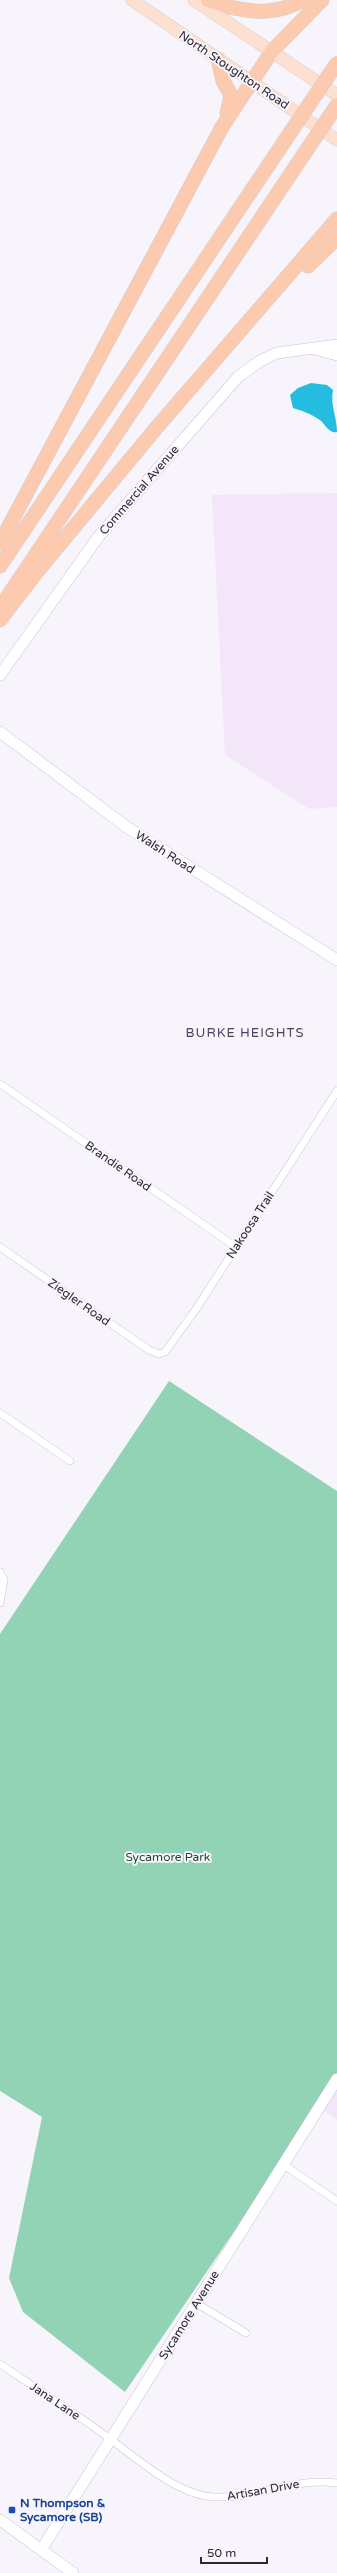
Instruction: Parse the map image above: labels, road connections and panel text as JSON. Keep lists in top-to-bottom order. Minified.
{"streets":{"main road":["North Stoughton Road"],"street":["Commercial Avenue","Walsh Road","Brandie Road","Nakoosa Trail","Ziegler Road","Sycamore Avenue","Jana Lane","Artisan Drive"]},"crossings":[["Brandie Road","Nakoosa Trail"],["Nakoosa Trail","Ziegler Road"],["Sycamore Avenue","Jana Lane"],["Sycamore Avenue","Artisan Drive"],["Jana Lane","Artisan Drive"]],"districts":["BURKE HEIGHTS"],"parks":["Sycamore Park"],"places":{"transit":["N Thompson & Sycamore (SB)"]},"scale_bar":"50 m"}
